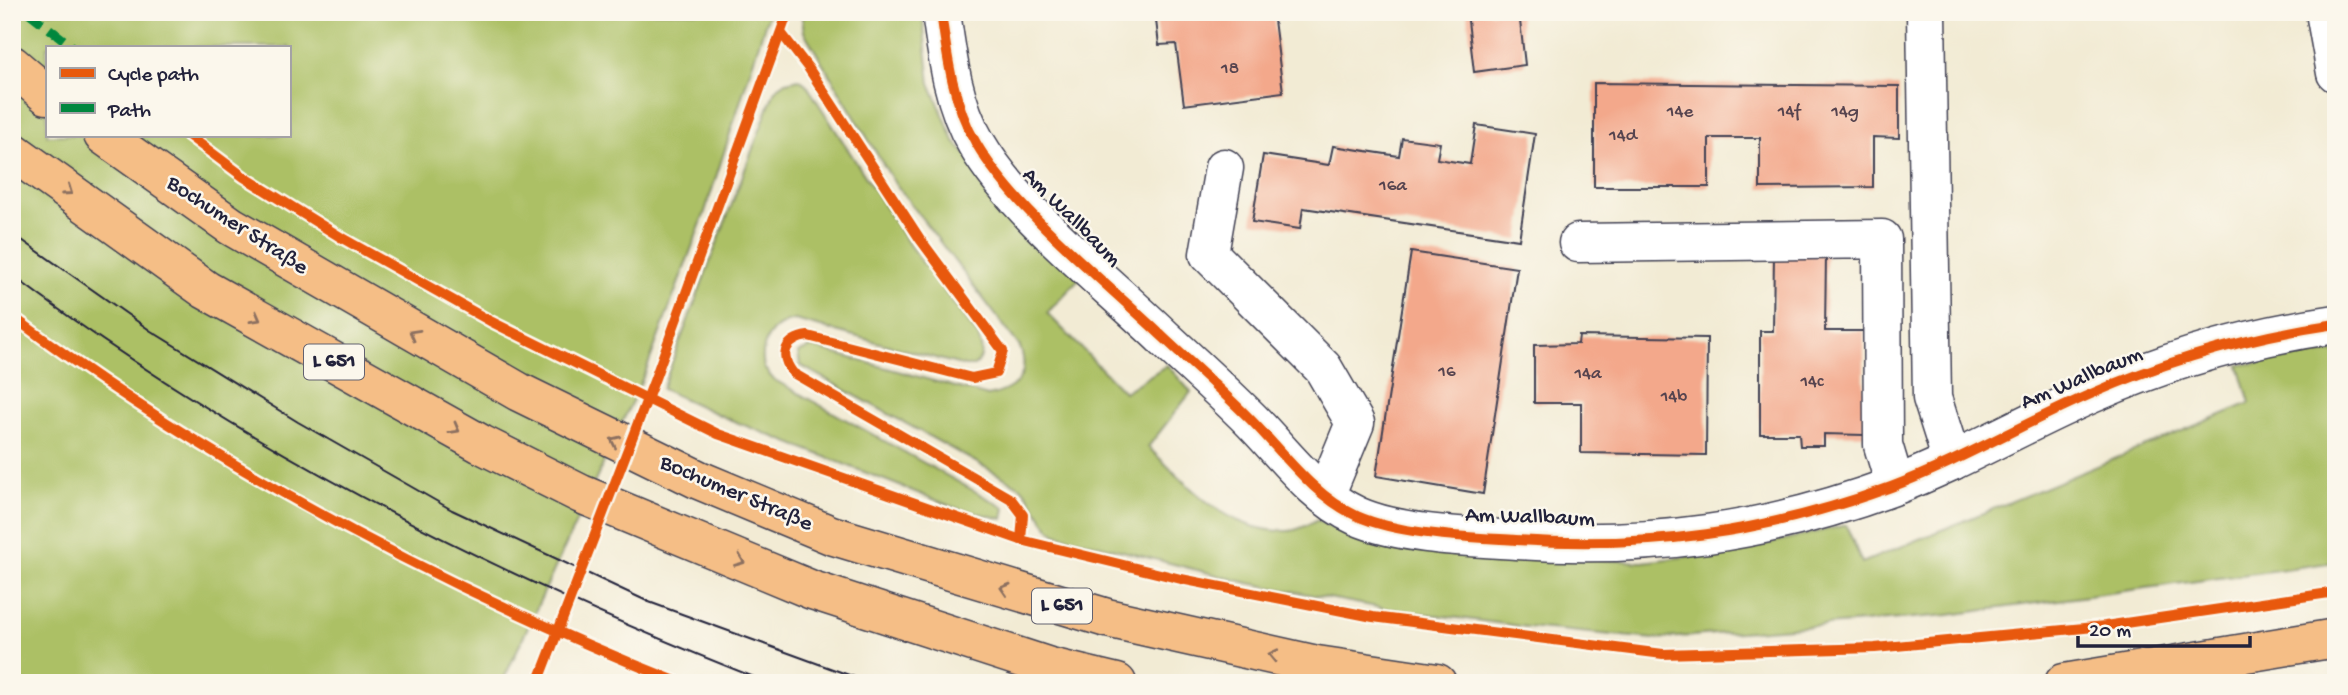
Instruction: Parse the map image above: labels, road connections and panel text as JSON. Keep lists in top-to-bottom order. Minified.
{"streets":{"main road":["Bochumer Straße","L 651"],"street":["Am Wallbaum"]},"house_numbers":["18","14e","14f","14g","14d","16a","16","14a","14c","14b"],"legend":["Cycle path","Path"],"scale_bar":"20 m"}
